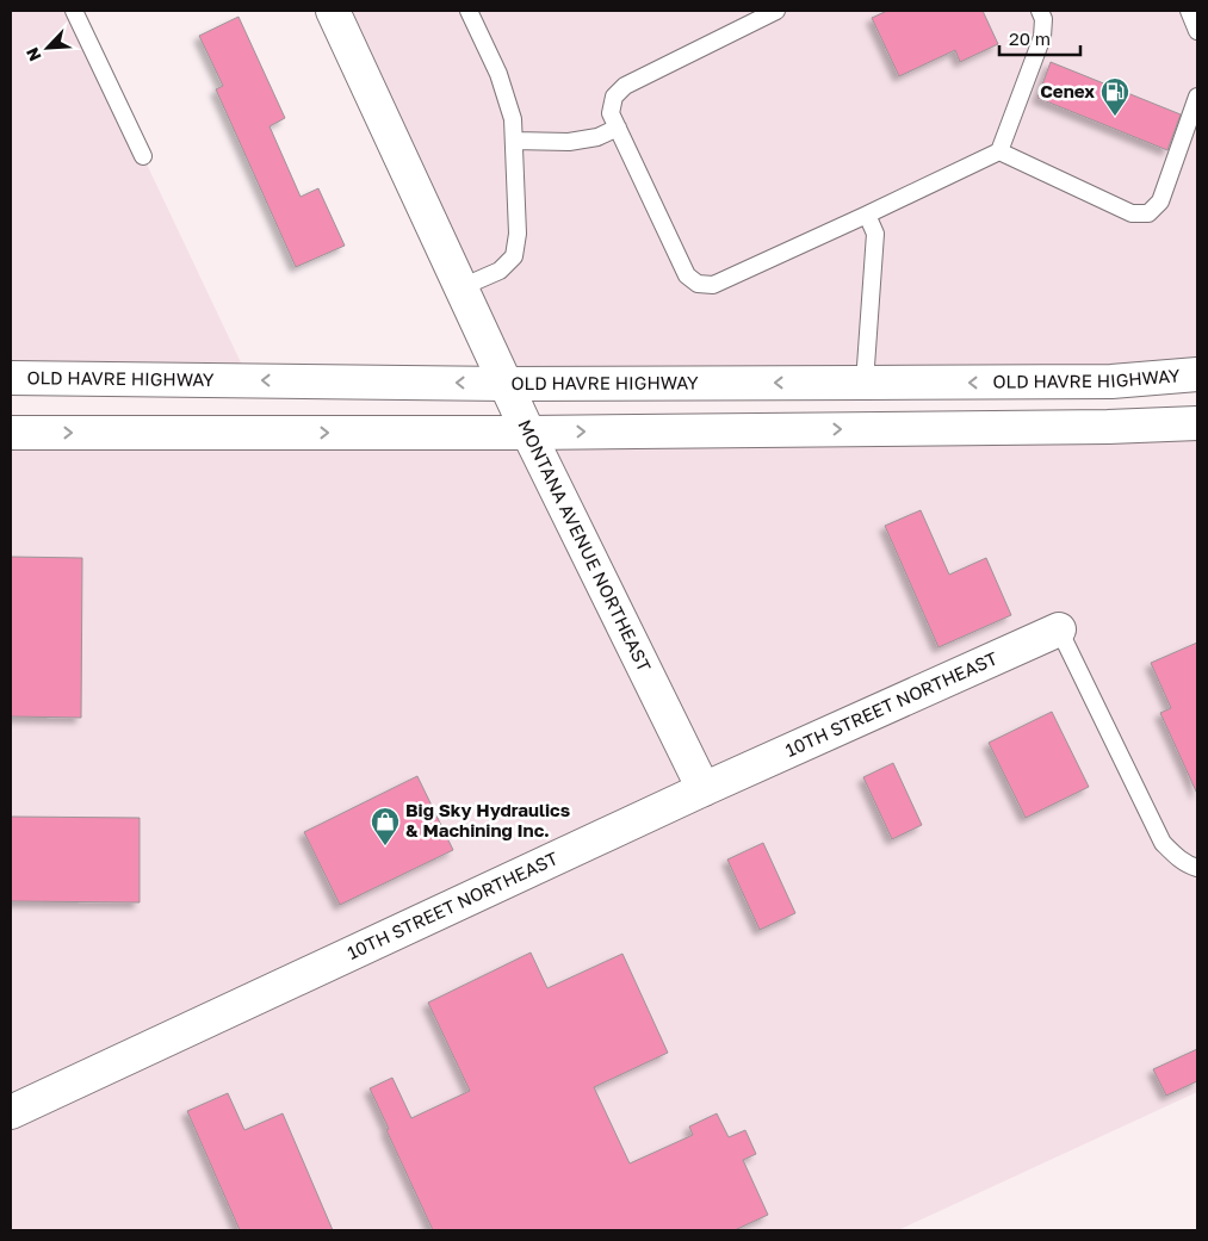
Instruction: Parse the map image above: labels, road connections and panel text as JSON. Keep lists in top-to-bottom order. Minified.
{"streets":{"main road":["OLD HAVRE HIGHWAY","MONTANA AVENUE NORTHEAST","10TH STREET NORTHEAST"]},"crossings":[["OLD HAVRE HIGHWAY","MONTANA AVENUE NORTHEAST"],["MONTANA AVENUE NORTHEAST","10TH STREET NORTHEAST"]],"places":{"fuel station":["Cenex"],"shop":["Big Sky Hydraulics & Machining Inc."]},"scale_bar":"20 m","north":"bottom left"}
